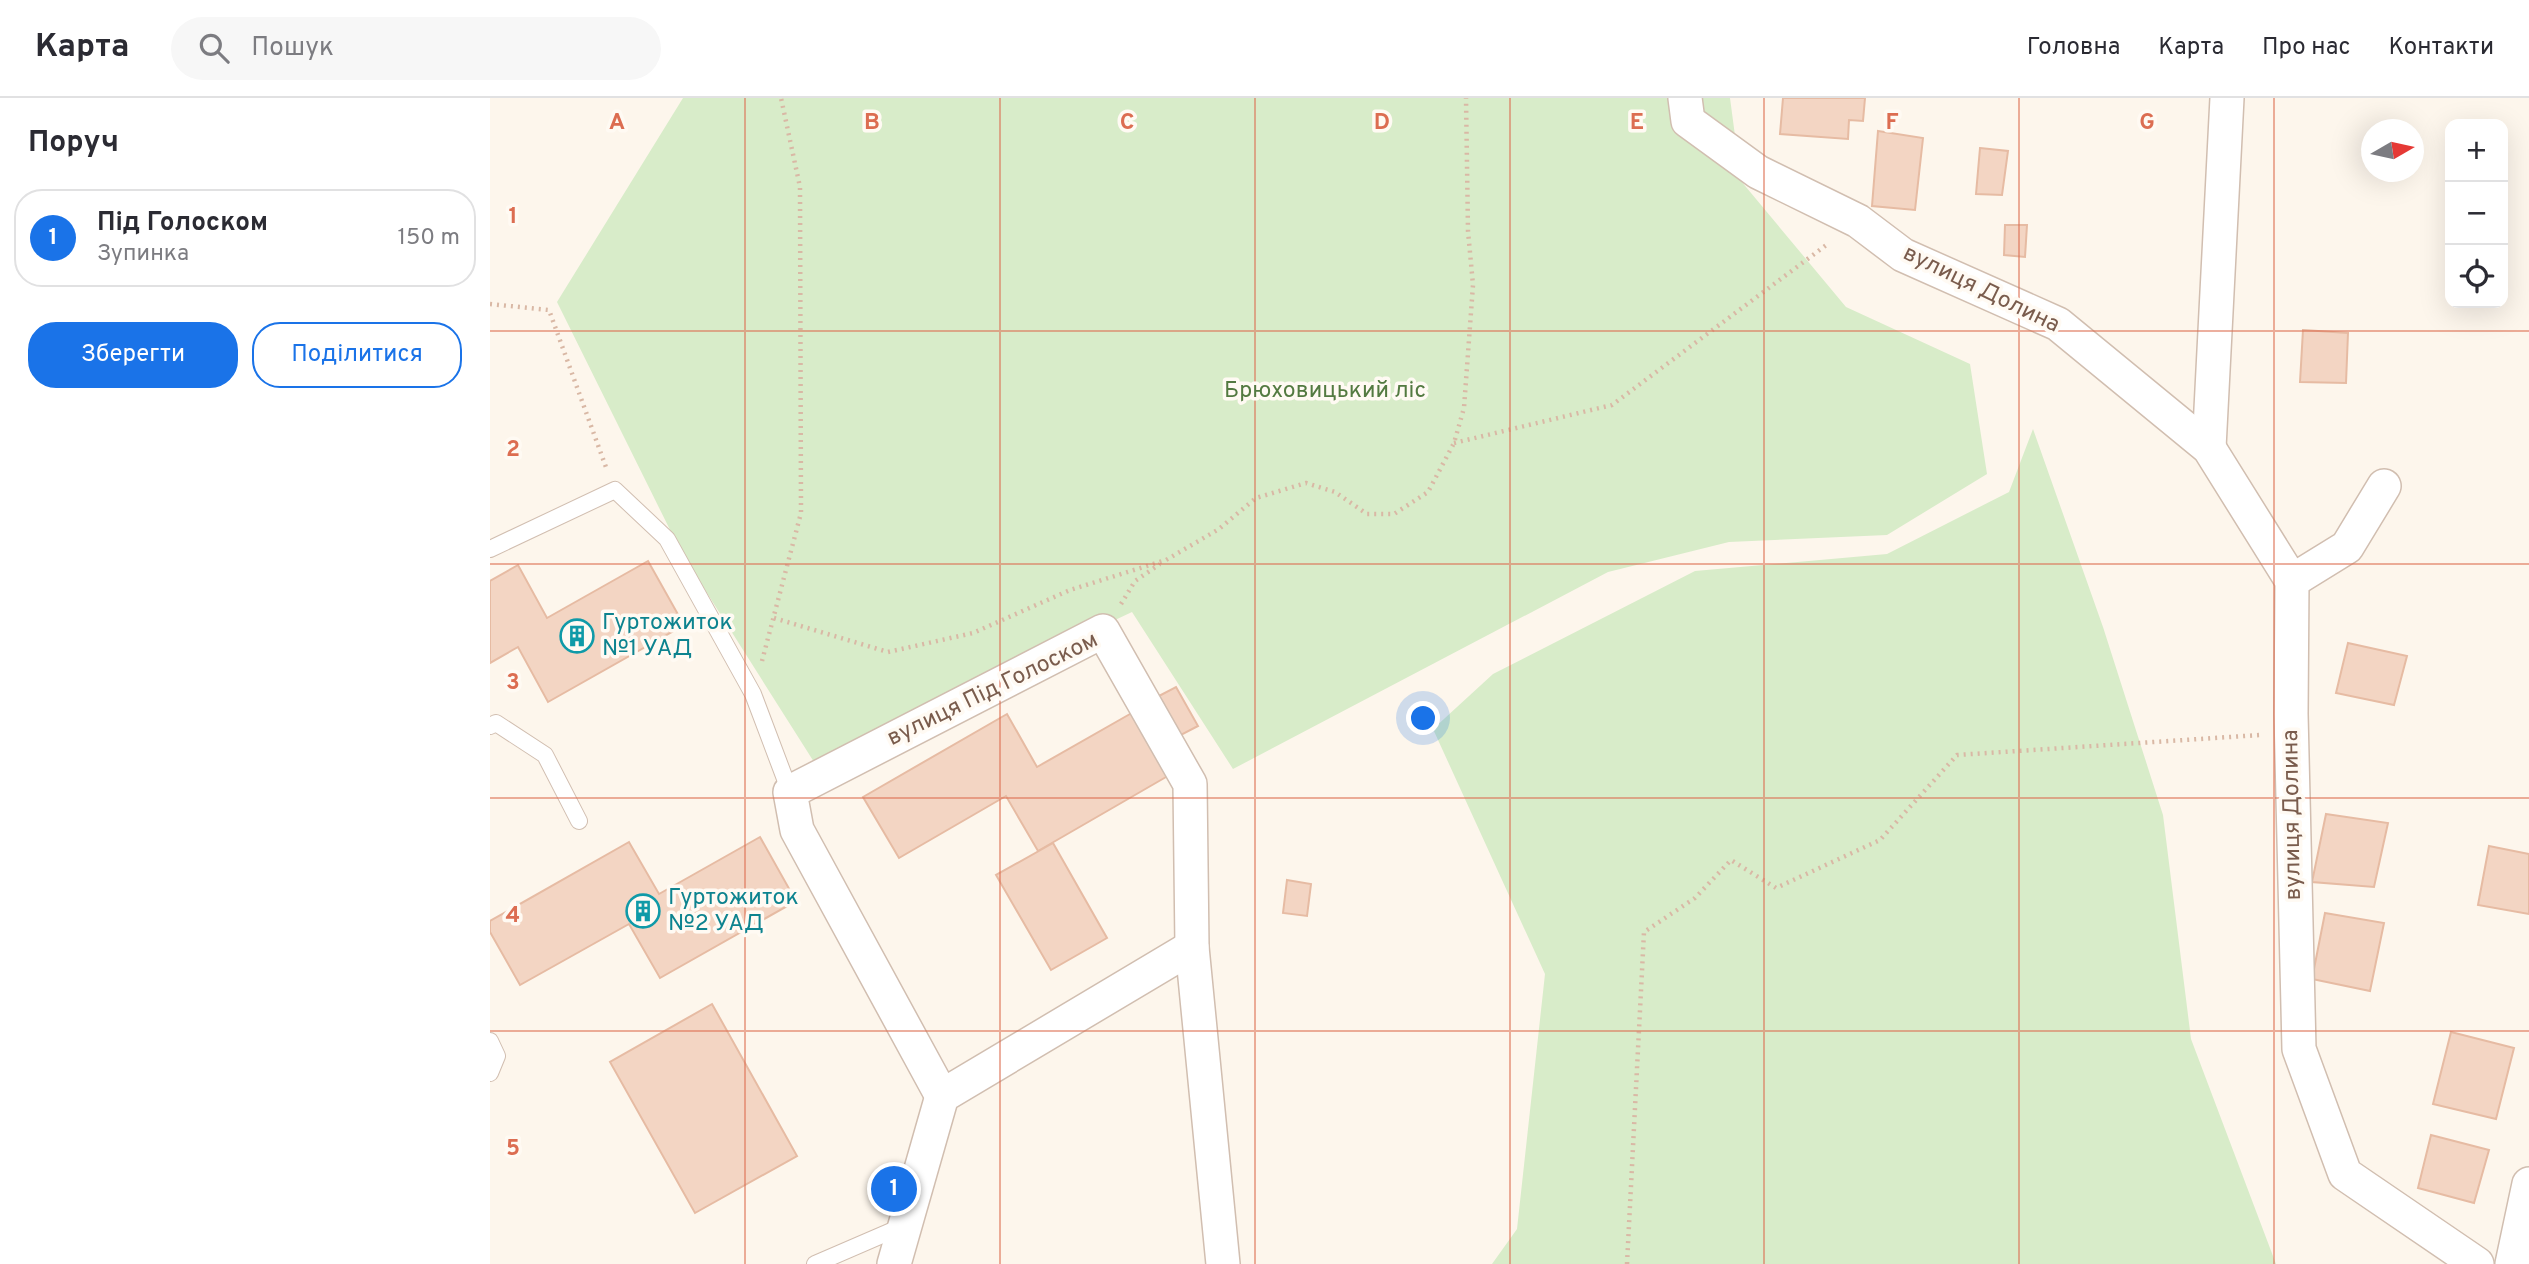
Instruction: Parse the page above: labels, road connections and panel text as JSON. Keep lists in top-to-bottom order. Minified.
{"streets":{"street":["вулиця Долина","вулиця Під Голоском"]},"parks":["Брюховицький ліс"],"places":{"building":["Гуртожиток №1 УАД","Гуртожиток №2 УАД"]},"north":"right","page":{"header":"Карта","search":"Пошук","nav":["Головна","Карта","Про нас","Контакти"],"heading":"Поруч","map_buttons":["+","−"],"list":[{"mark":"1","name":"Під Голоском","note":"Зупинка","value":"150 m"}],"buttons":["Зберегти","Поділитися"],"pins":"1"},"grid":{"columns":["A","B","C","D","E","F","G"],"rows":["1","2","3","4","5"]}}
